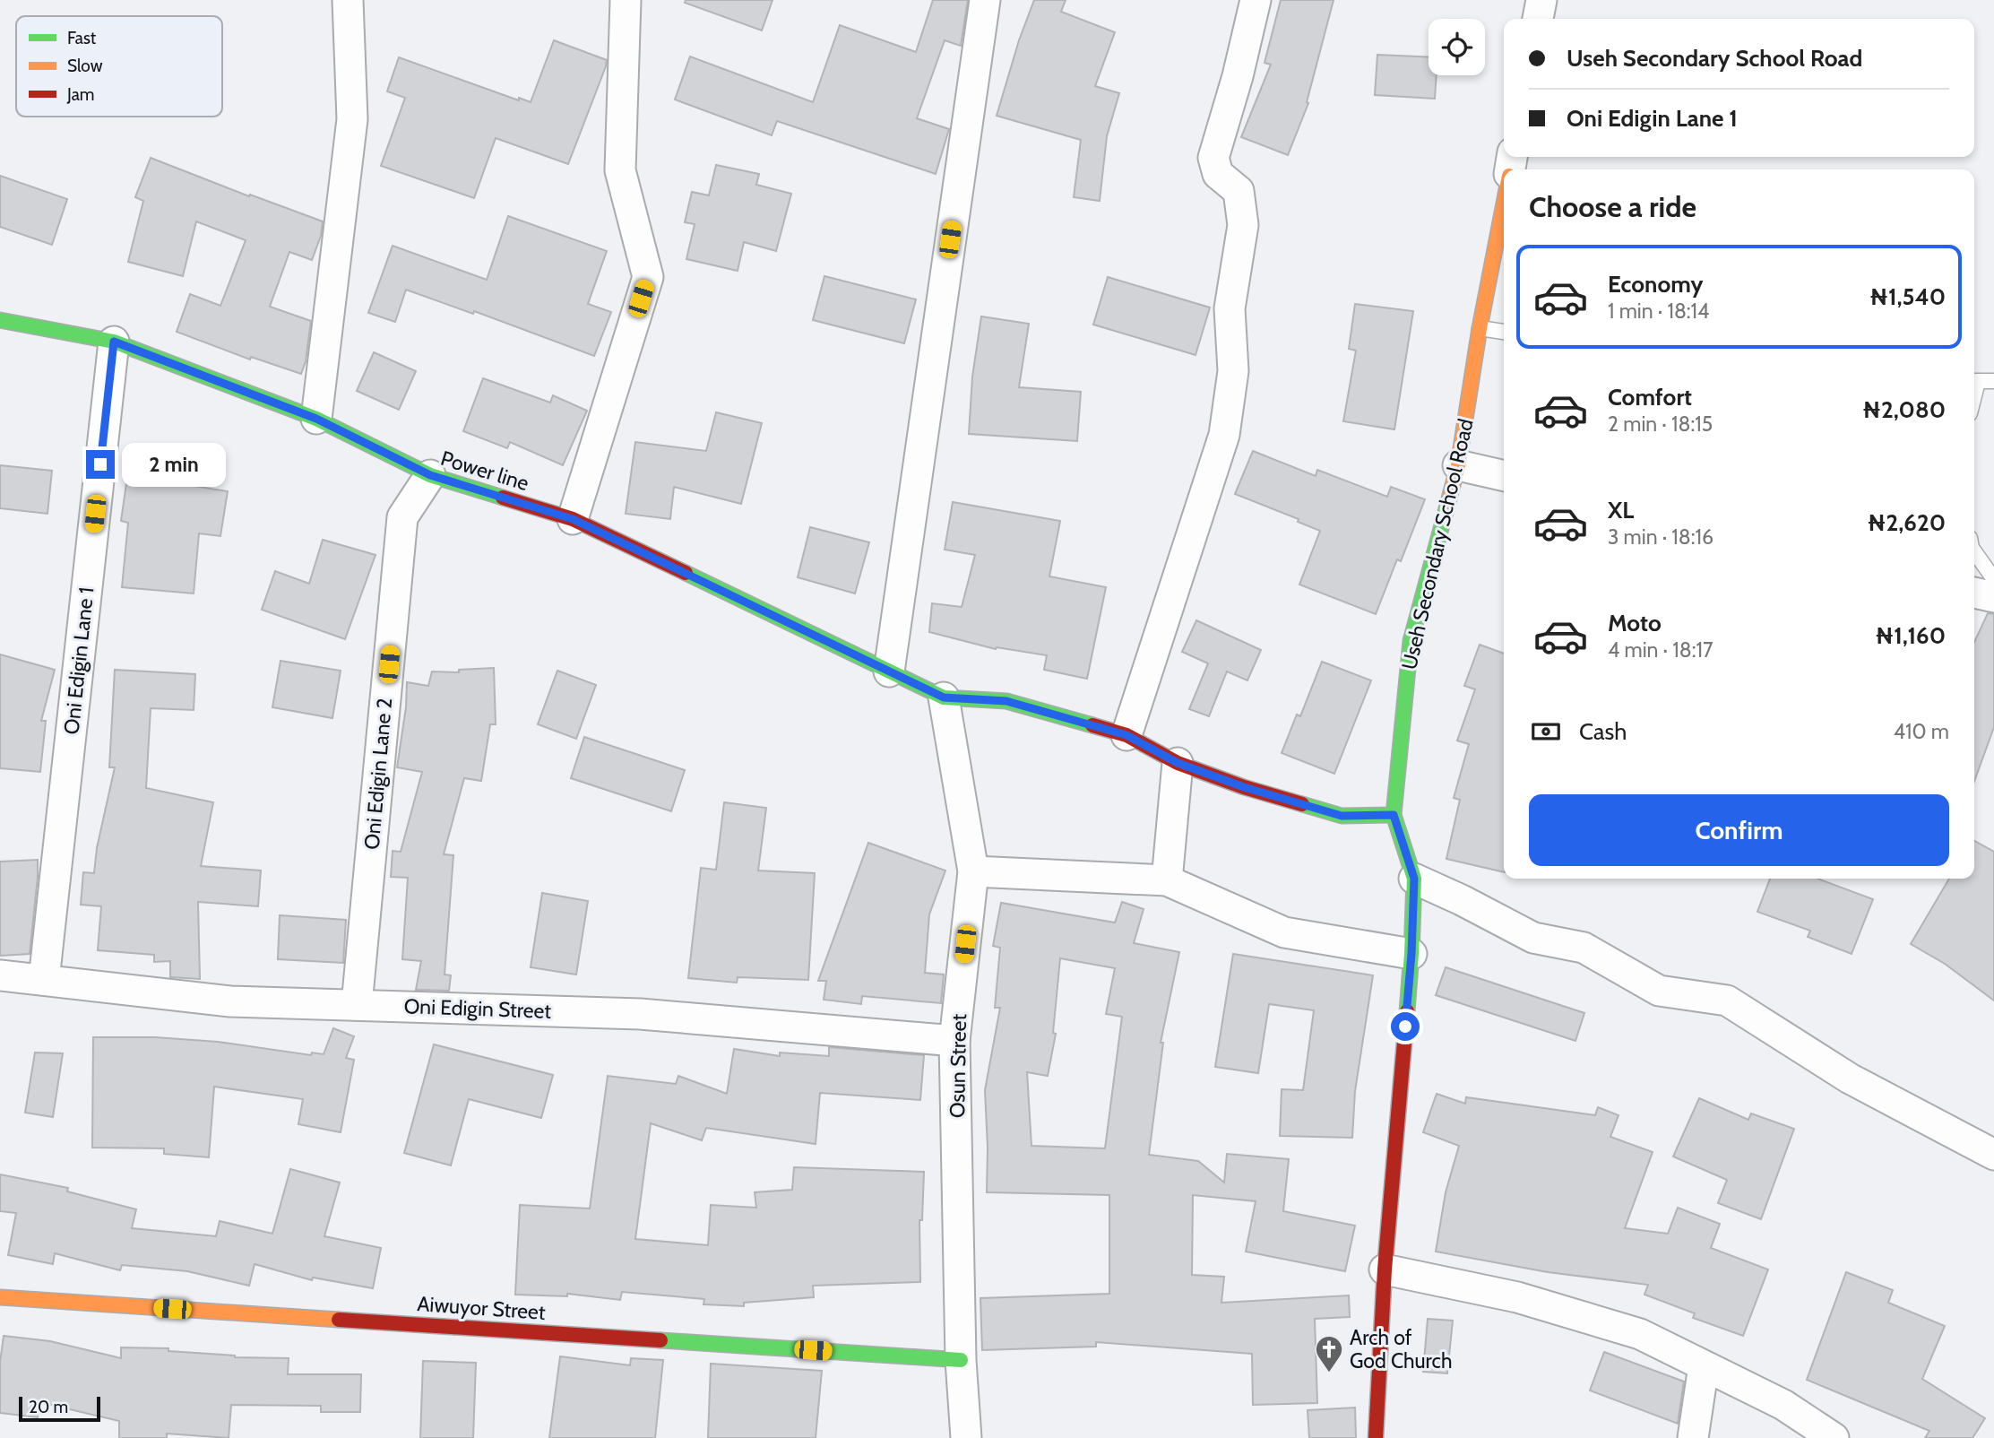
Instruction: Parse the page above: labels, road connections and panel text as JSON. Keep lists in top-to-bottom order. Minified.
{"streets":{"street":["Power line","Useh Secondary School Road","Oni Edigin Lane 1","Oni Edigin Lane 2","Oni Edigin Street","Osun Street","Aiwuyor Street"]},"crossings":[["Power line","Oni Edigin Lane 1"],["Power line","Oni Edigin Lane 2"],["Power line","Osun Street"],["Oni Edigin Lane 1","Oni Edigin Street"],["Oni Edigin Lane 2","Oni Edigin Street"],["Oni Edigin Street","Osun Street"],["Osun Street","Aiwuyor Street"]],"places":{"church":["Arch of God Church"]},"legend":["Fast","Slow","Jam"],"scale_bar":"20 m","page":{"banner":["Useh Secondary School Road","Oni Edigin Lane 1"],"heading":"Choose a ride","list":[{"name":"Economy","note":"1 min · 18:14","value":"₦1,540"},{"name":"Comfort","note":"2 min · 18:15","value":"₦2,080"},{"name":"XL","note":"3 min · 18:16","value":"₦2,620"},{"name":"Moto","note":"4 min · 18:17","value":"₦1,160"}],"bubble":"2 min","pay":["Cash","410 m"],"buttons":"Confirm","scale":"20 m"}}
